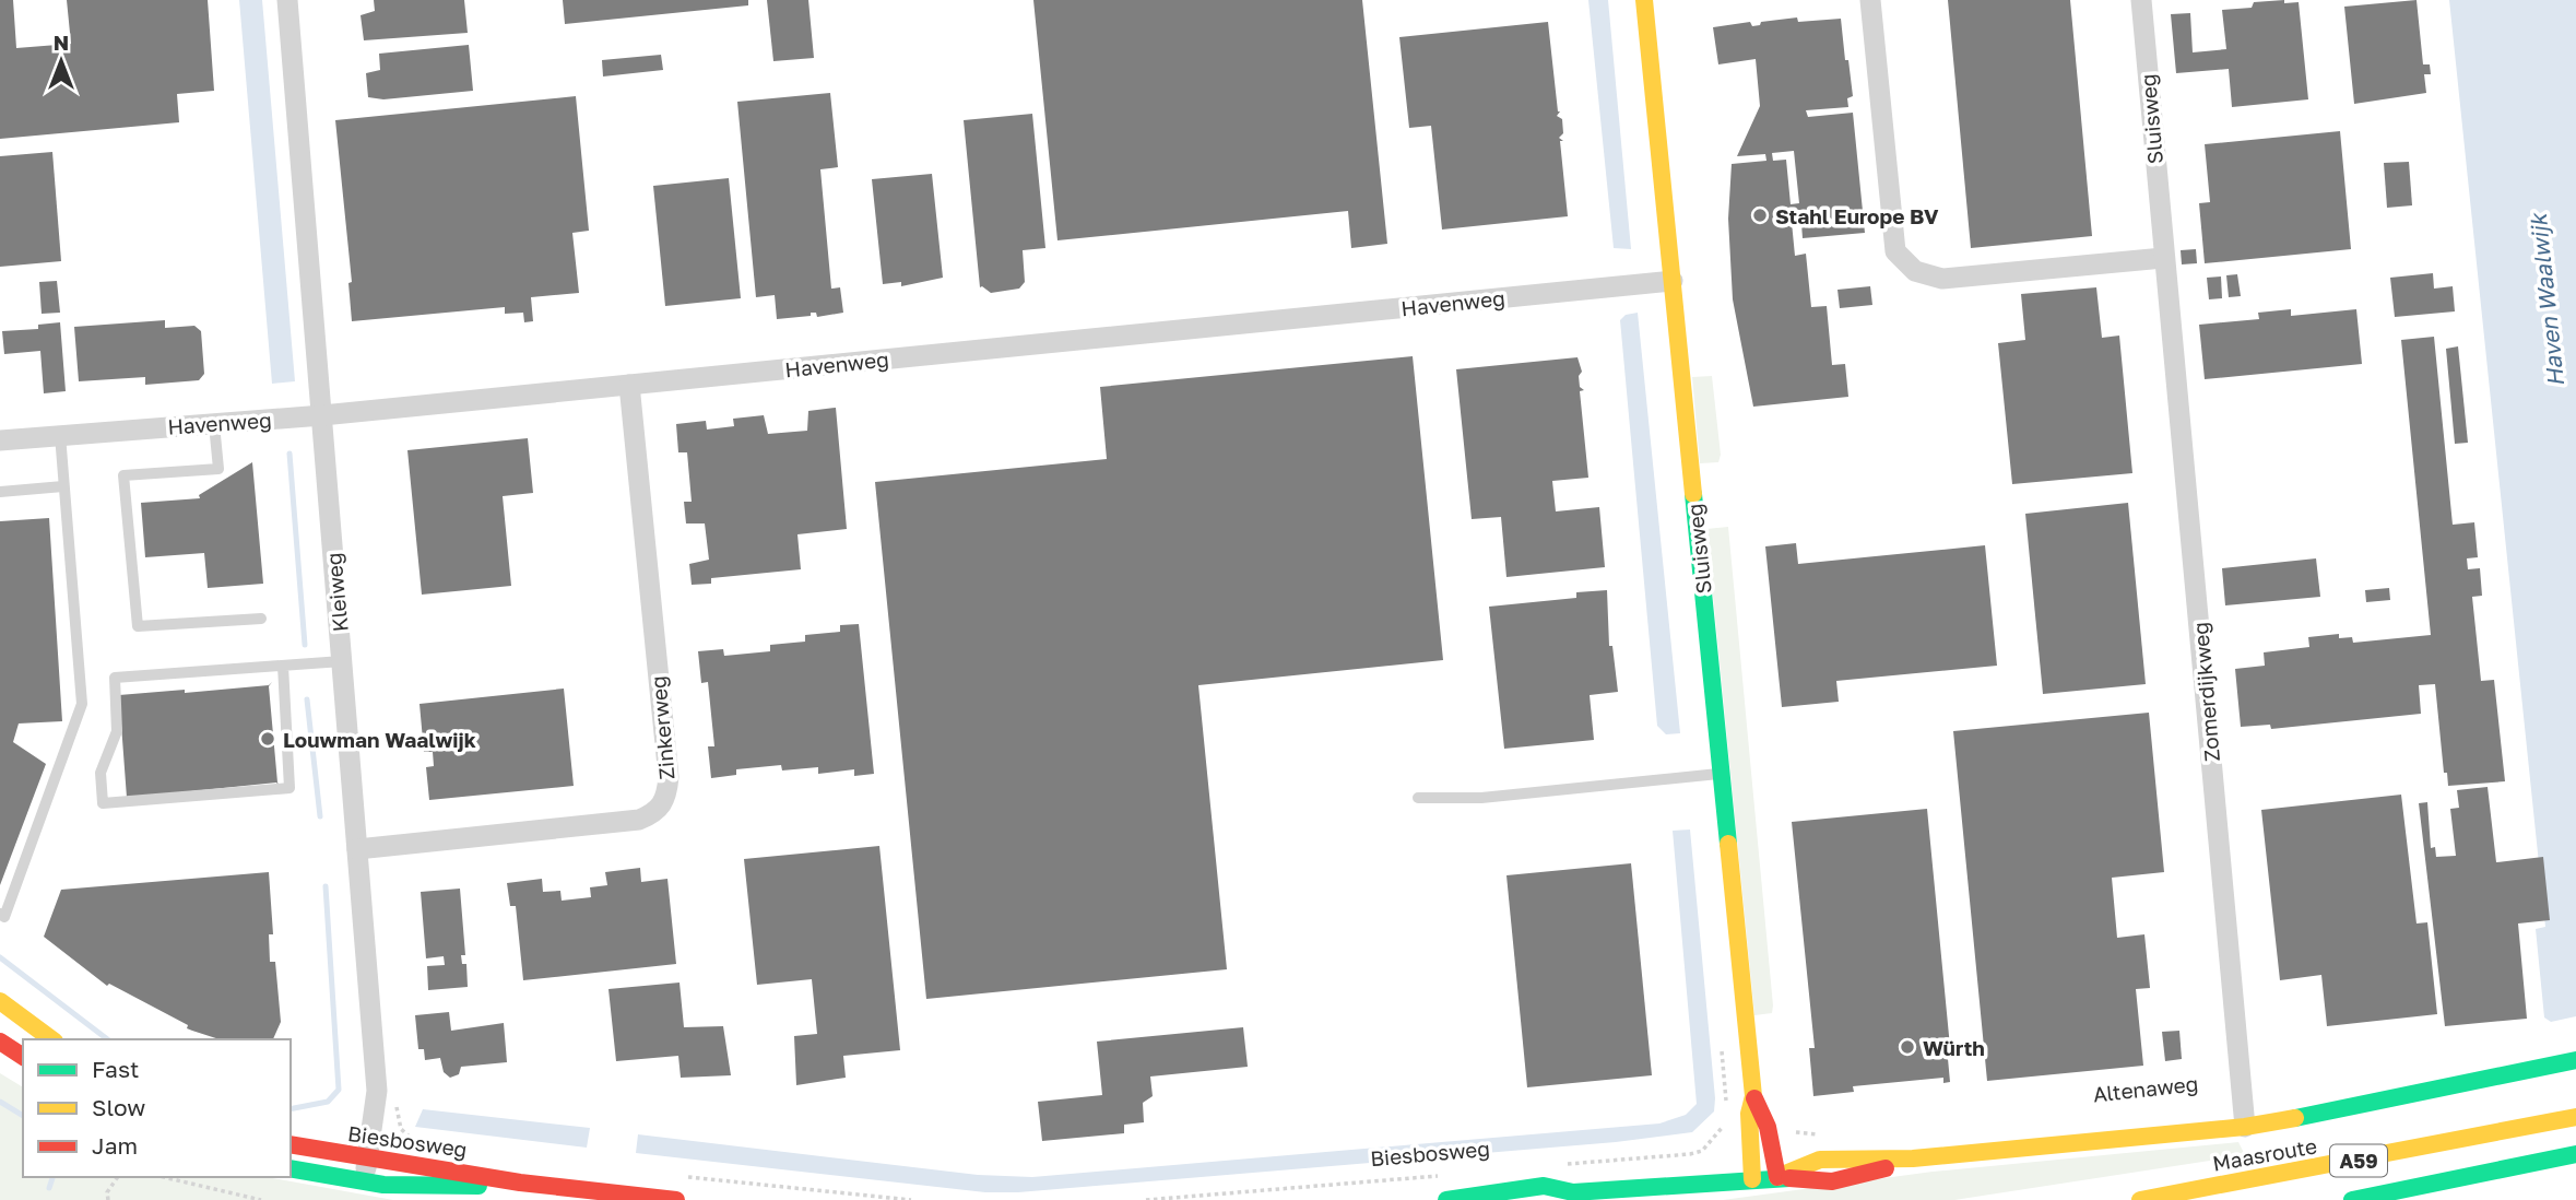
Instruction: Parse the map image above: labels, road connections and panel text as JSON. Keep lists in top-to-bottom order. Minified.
{"streets":{"main road":["Sluisweg","Biesbosweg","Maasroute","A59"],"street":["Havenweg","Kleiweg","Zomerdijkweg","Zinkerweg"]},"crossings":[["Sluisweg","Havenweg"],["Sluisweg","Zomerdijkweg"],["Sluisweg","Biesbosweg"],["Havenweg","Kleiweg"],["Havenweg","Zinkerweg"],["Kleiweg","Zinkerweg"],["Kleiweg","Biesbosweg"]],"water":["Haven Waalwijk"],"places":["Stahl Europe BV","Louwman Waalwijk","Würth"],"legend":["Fast","Slow","Jam"],"north":"top"}
